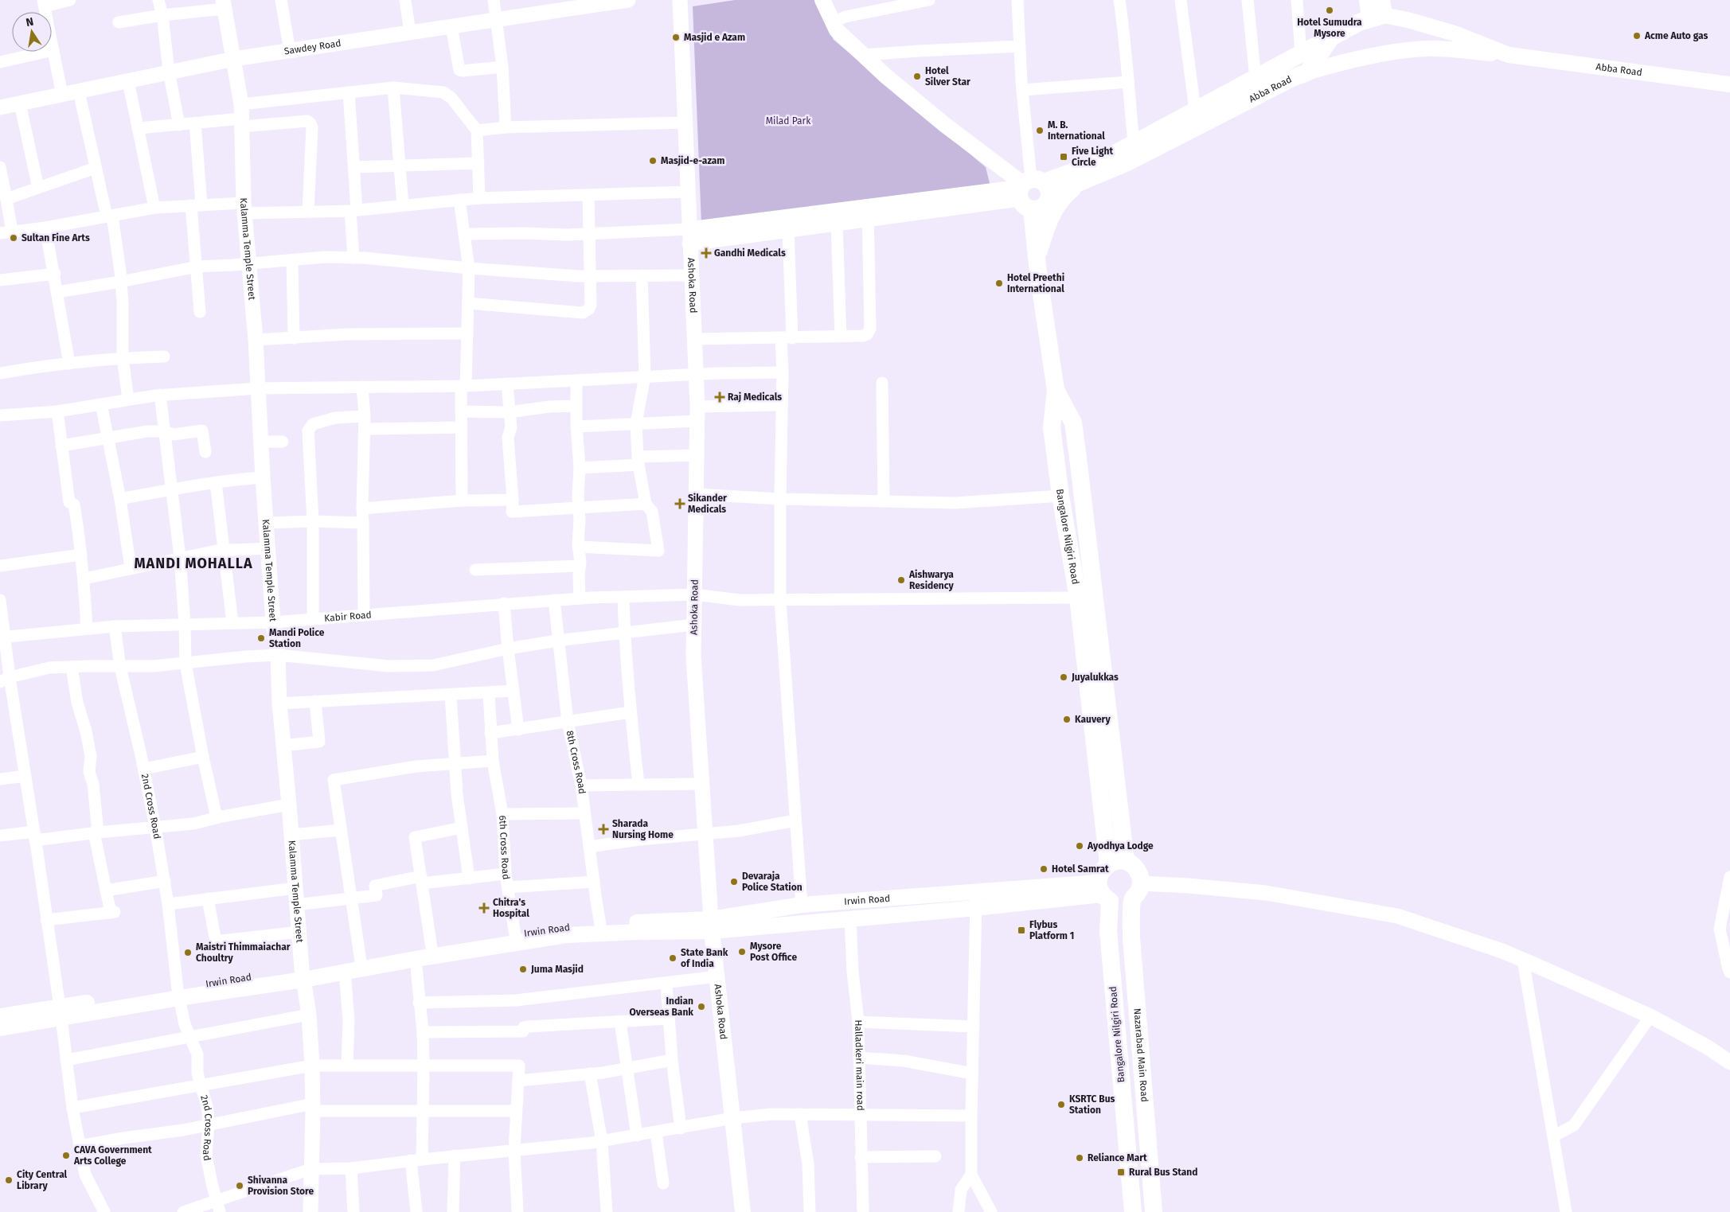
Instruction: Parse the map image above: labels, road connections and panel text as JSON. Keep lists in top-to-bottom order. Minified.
{"streets":{"main road":["Abba Road","Ashoka Road","Bangalore Nilgiri Road","Irwin Road","Nazarabad Main Road"],"street":["Sawdey Road","Kalamma Temple Street","Kabir Road","8th Cross Road","2nd Cross Road","6th Cross Road","Halladkeri main road"]},"crossings":[["Sawdey Road","Kalamma Temple Street"],["Abba Road","Bangalore Nilgiri Road"],["Kalamma Temple Street","Kabir Road"],["Kalamma Temple Street","Irwin Road"],["Ashoka Road","Kabir Road"],["Ashoka Road","Irwin Road"],["Bangalore Nilgiri Road","Kabir Road"],["Bangalore Nilgiri Road","Irwin Road"],["Kabir Road","8th Cross Road"],["Kabir Road","2nd Cross Road"],["8th Cross Road","Irwin Road"],["2nd Cross Road","Irwin Road"],["6th Cross Road","Irwin Road"],["Irwin Road","Halladkeri main road"]],"districts":["MANDI MOHALLA"],"parks":["Milad Park"],"places":{"other":["Hotel Sumudra Mysore","Acme Auto gas","Masjid e Azam","Hotel Silver Star","M. B. International","Masjid-e-azam","Sultan Fine Arts","Hotel Preethi International","Aishwarya Residency","Mandi Police Station","Juyalukkas","Kauvery","Ayodhya Lodge","Hotel Samrat","Devaraja Police Station","Mysore Post Office","Maistri Thimmaiachar Choultry","State Bank of India","Juma Masjid","Indian Overseas Bank","KSRTC Bus Station","CAVA Government Arts College","Reliance Mart","City Central Library","Shivanna Provision Store"],"transit":["Five Light Circle","Flybus Platform 1","Rural Bus Stand"],"health":["Gandhi Medicals","Raj Medicals","Sikander Medicals","Sharada Nursing Home","Chitra's Hospital"]},"north":"top"}
